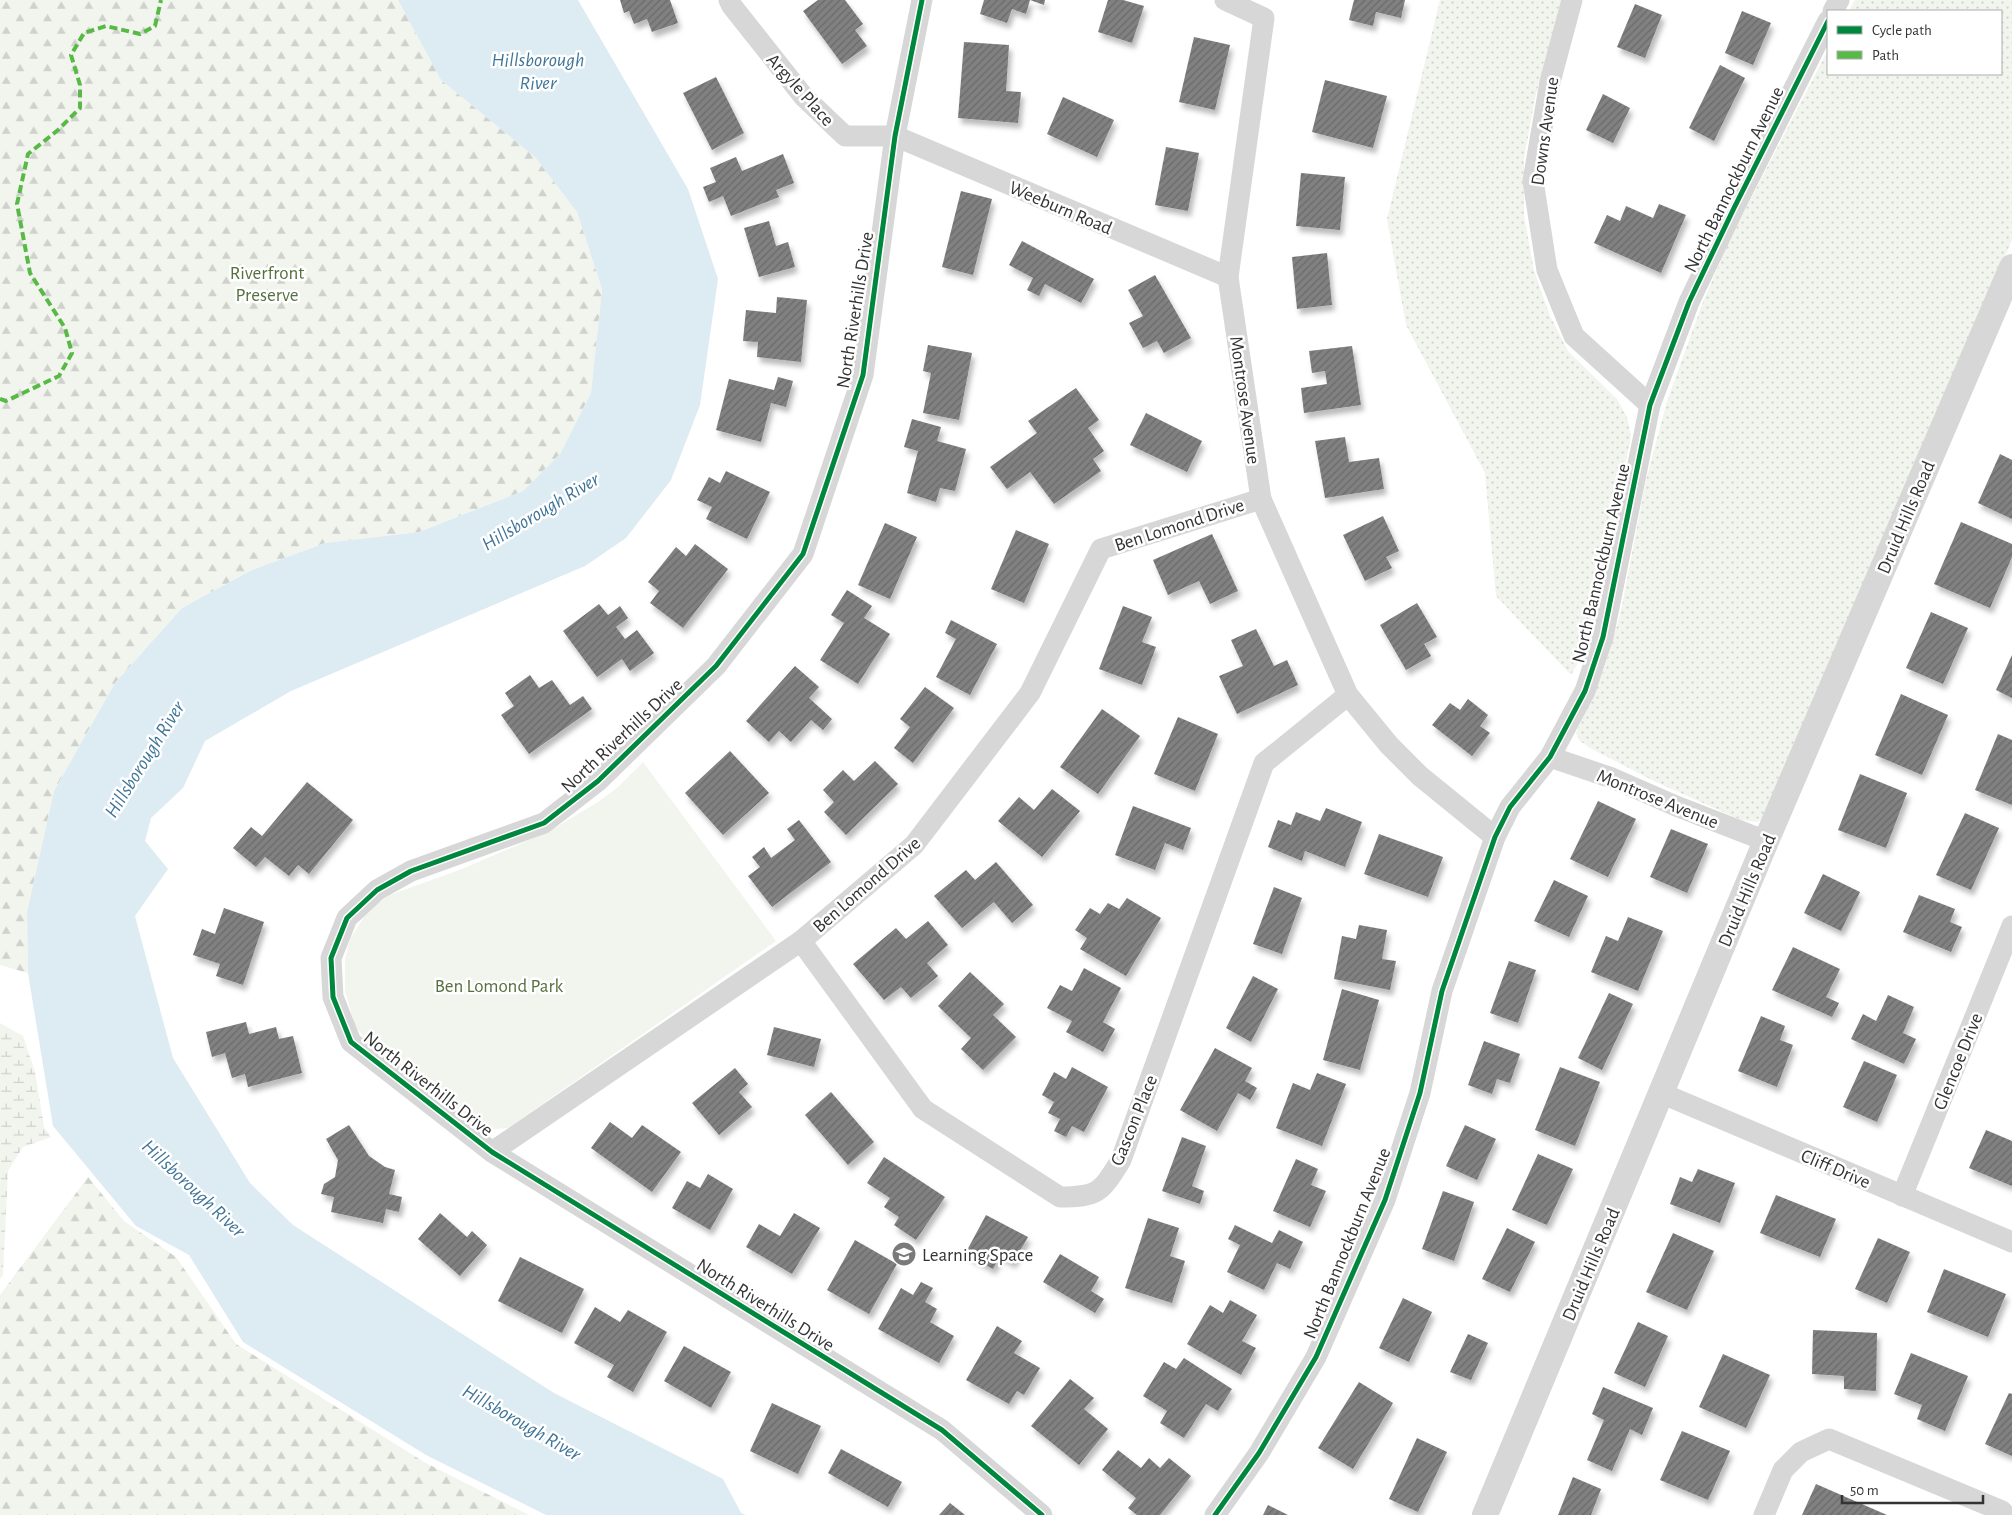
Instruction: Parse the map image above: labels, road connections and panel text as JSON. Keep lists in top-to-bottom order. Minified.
{"streets":{"street":["Argyle Place","Downs Avenue","North Bannockburn Avenue","Weeburn Road","North Riverhills Drive","Montrose Avenue","Druid Hills Road","Ben Lomond Drive","Glencoe Drive","Gascon Place","Cliff Drive"]},"crossings":[["Argyle Place","Weeburn Road"],["Argyle Place","North Riverhills Drive"],["Downs Avenue","North Bannockburn Avenue"],["North Bannockburn Avenue","Montrose Avenue"],["Weeburn Road","North Riverhills Drive"],["Weeburn Road","Montrose Avenue"],["North Riverhills Drive","Ben Lomond Drive"],["Montrose Avenue","Druid Hills Road"],["Montrose Avenue","Ben Lomond Drive"],["Montrose Avenue","Gascon Place"],["Druid Hills Road","Cliff Drive"],["Ben Lomond Drive","Gascon Place"],["Glencoe Drive","Cliff Drive"]],"water":["Hillsborough River"],"parks":["Riverfront Preserve","Ben Lomond Park"],"places":{"school or university":["Learning Space"]},"legend":["Cycle path","Path"],"scale_bar":"50 m"}
